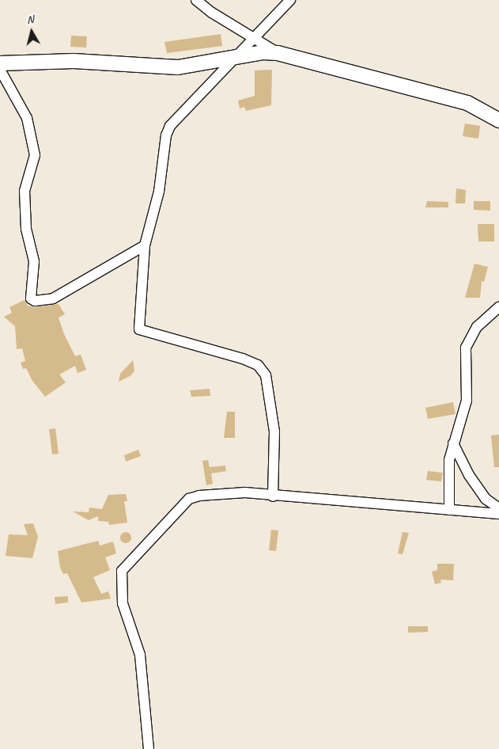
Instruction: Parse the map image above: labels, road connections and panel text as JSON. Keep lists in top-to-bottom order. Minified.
{"north":"top"}
